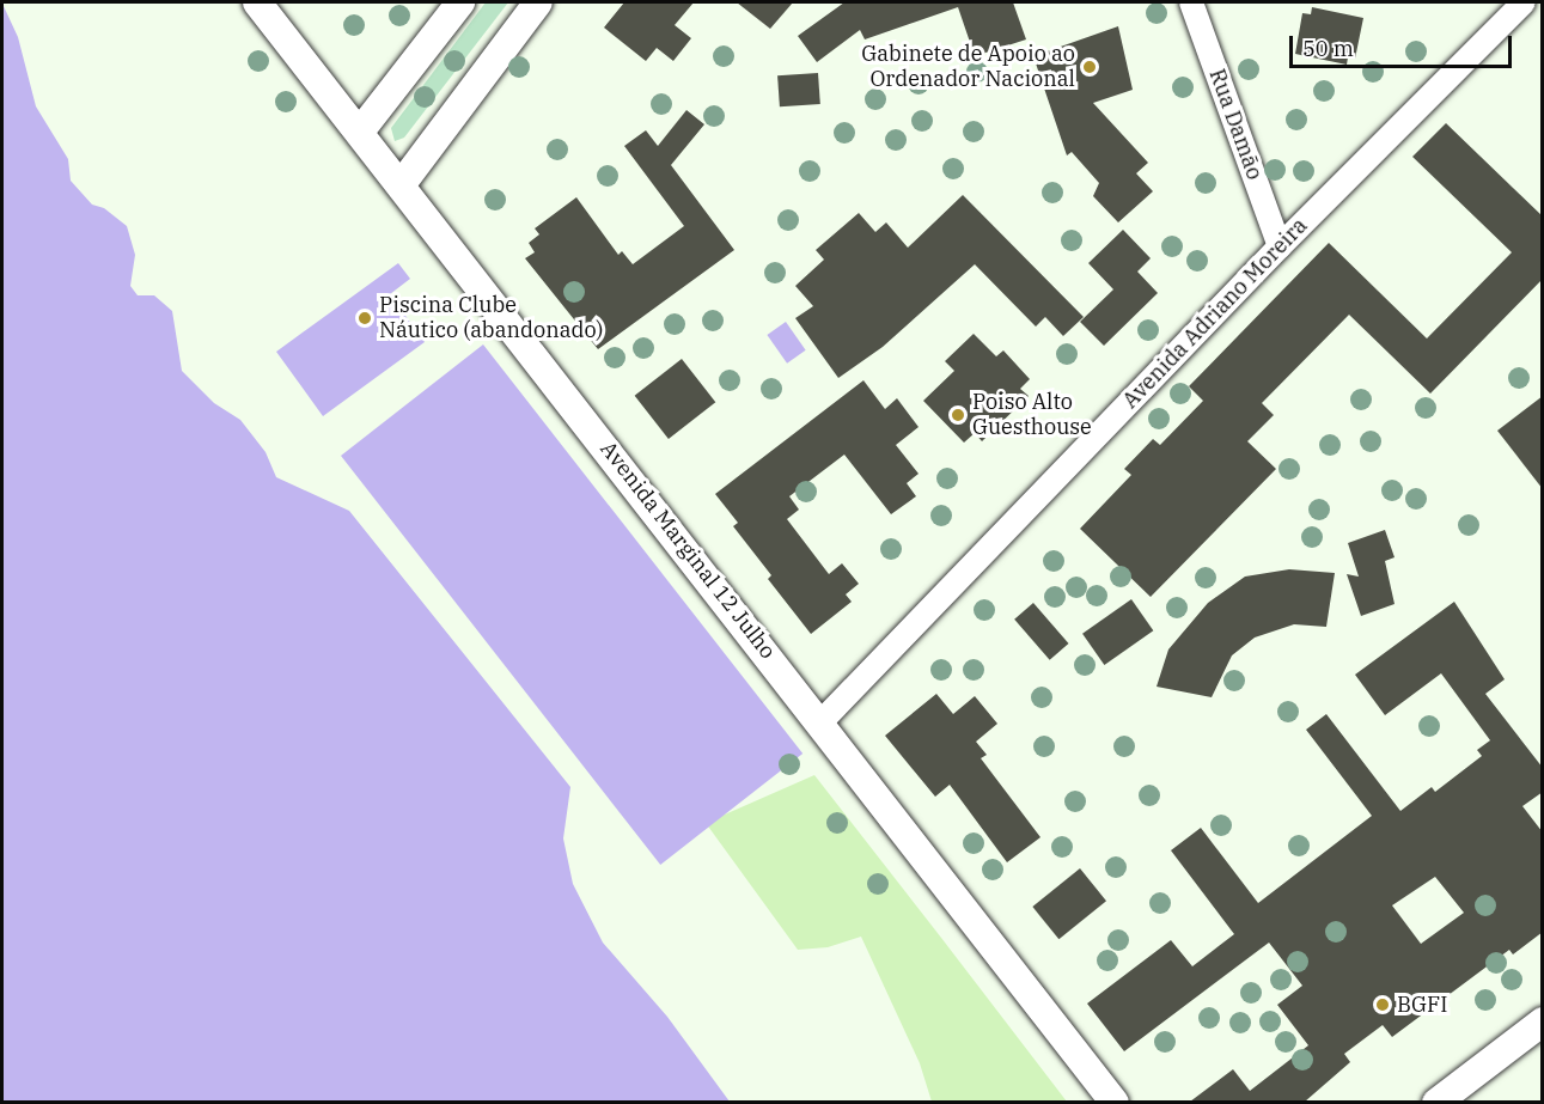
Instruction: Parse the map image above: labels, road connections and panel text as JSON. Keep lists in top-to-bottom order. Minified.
{"streets":{"street":["Rua Damão","Avenida Adriano Moreira","Avenida Marginal 12 Julho"]},"crossings":[["Rua Damão","Avenida Adriano Moreira"],["Avenida Adriano Moreira","Avenida Marginal 12 Julho"]],"places":["Gabinete de Apoio ao Ordenador Nacional","Piscina Clube Náutico (abandonado)","Poiso Alto Guesthouse","BGFI"],"scale_bar":"50 m"}
